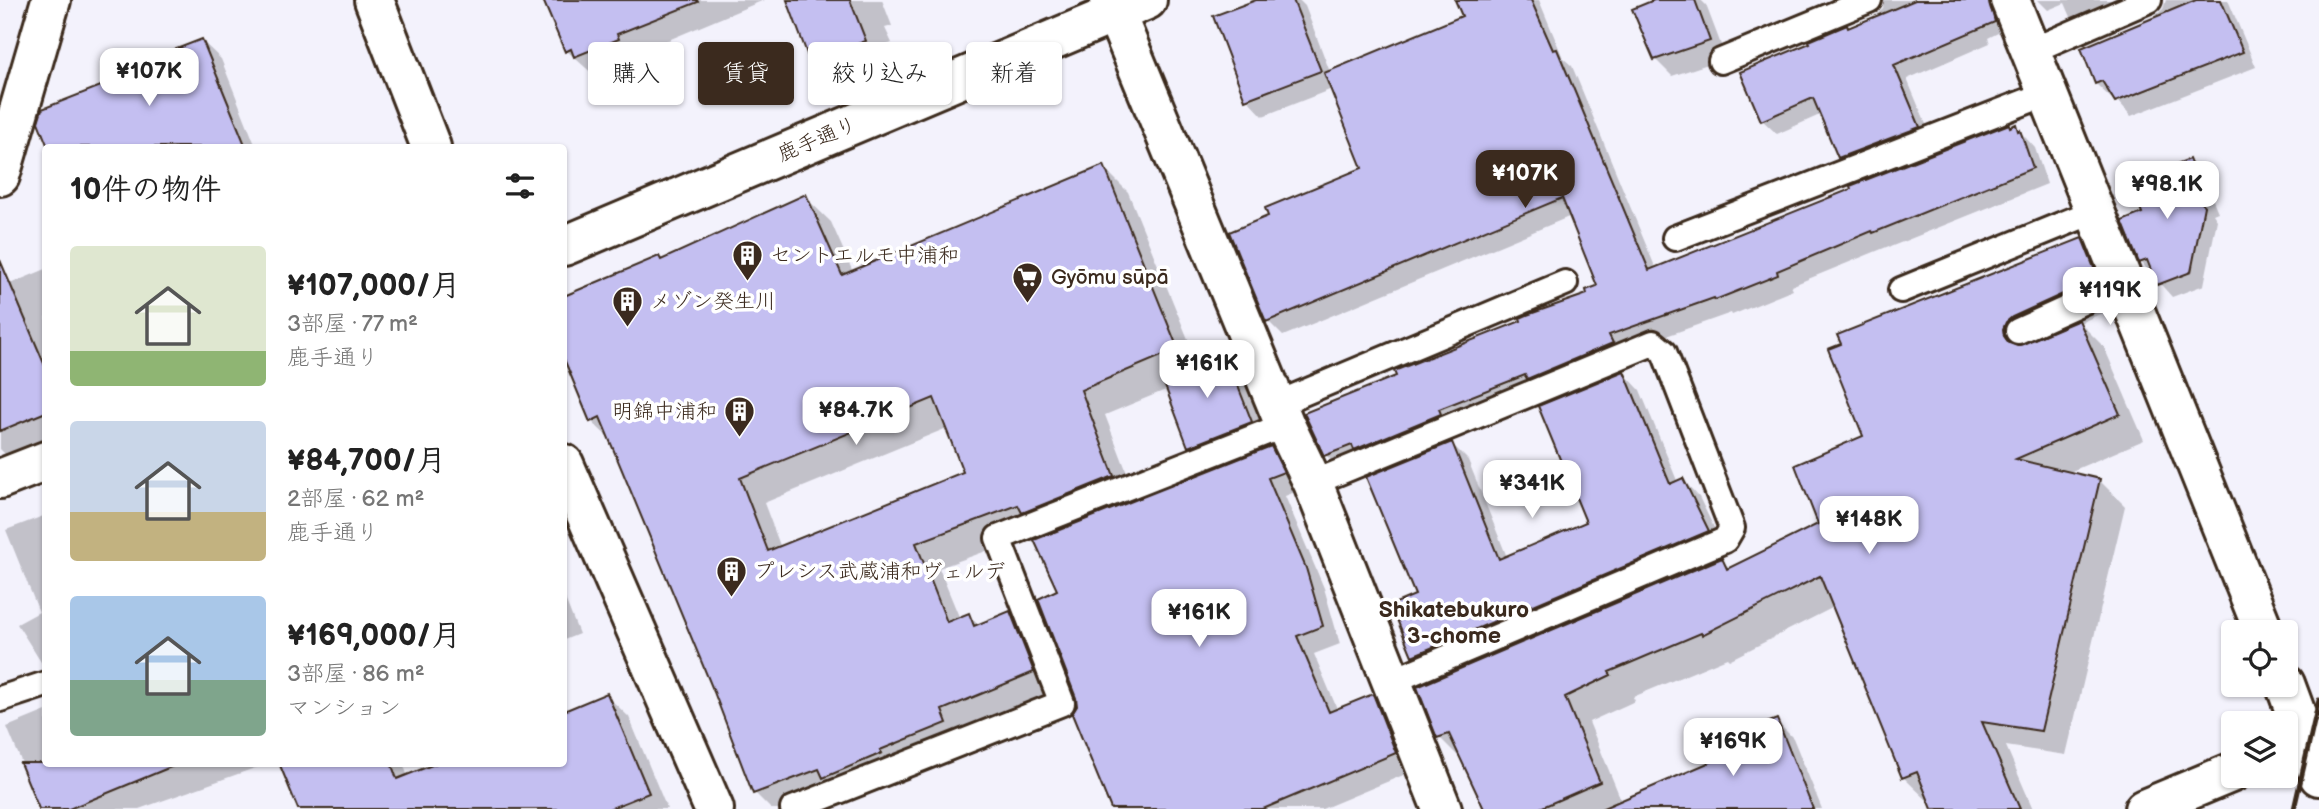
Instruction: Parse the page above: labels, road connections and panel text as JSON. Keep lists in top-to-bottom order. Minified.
{"streets":{"street":["鹿手通り"]},"districts":["Shikatebukuro 3-chome"],"places":{"building":["セントエルモ中浦和","メゾン癸生川","明錦中浦和","プレシス武蔵浦和ヴェルデ"],"supermarket":["Gyōmu sūpā"]},"page":{"chip":["購入","賃貸","絞り込み","新着"],"price":["¥107K","¥107K","¥98.1K","¥119K","¥161K","¥84.7K","¥341K","¥148K","¥161K","¥169K"],"heading":"10件の物件","list":[{"name":"¥107,000/月","note":"3部屋 · 77 m² · 鹿手通り"},{"name":"¥84,700/月","note":"2部屋 · 62 m² · 鹿手通り"},{"name":"¥169,000/月","note":"3部屋 · 86 m² · マンション"}]}}
